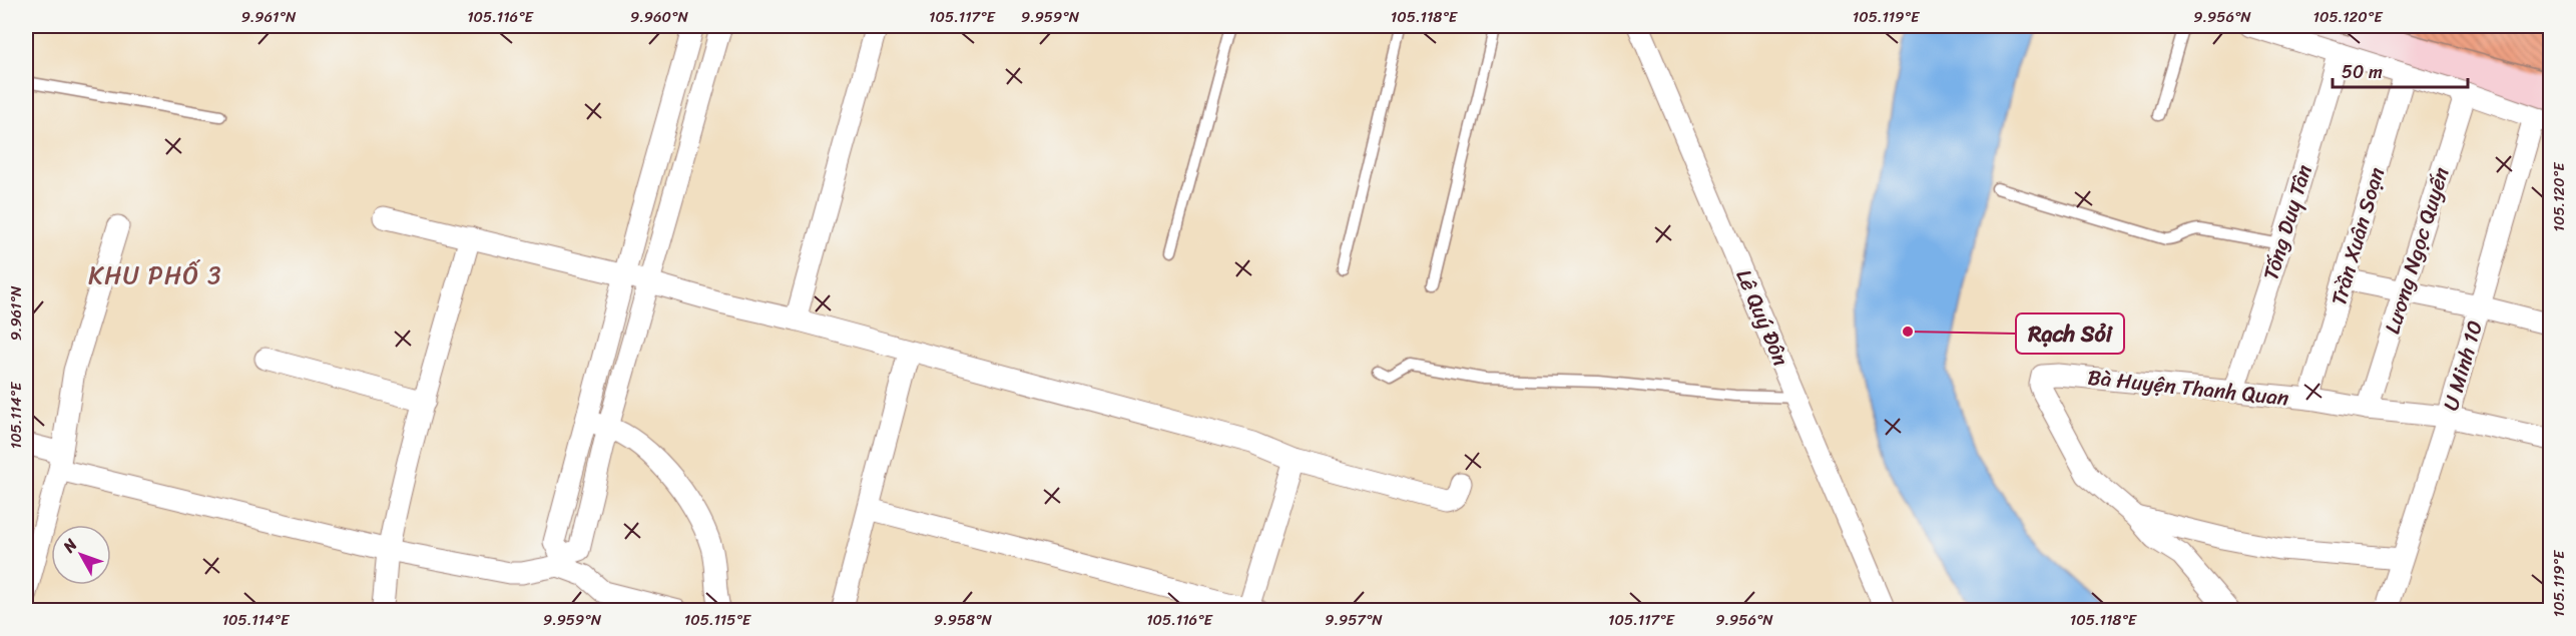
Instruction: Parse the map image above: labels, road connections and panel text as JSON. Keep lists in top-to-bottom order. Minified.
{"streets":{"street":["Tống Duy Tân","Trần Xuân Soạn","Lương Ngọc Quyến","Lê Quý Đôn","U Minh 10","Bà Huyện Thanh Quan"]},"crossings":[["Tống Duy Tân","Bà Huyện Thanh Quan"],["Trần Xuân Soạn","Bà Huyện Thanh Quan"],["Lương Ngọc Quyến","Bà Huyện Thanh Quan"],["U Minh 10","Bà Huyện Thanh Quan"]],"districts":["KHU PHỐ 3"],"places":["Rạch Sỏi"],"scale_bar":"50 m","north":"top left","coordinates":["9.961°N","105.116°E","9.960°N","105.117°E","9.959°N","105.118°E","105.119°E","9.956°N","105.120°E","105.114°E","105.115°E","9.958°N","9.957°N"]}
